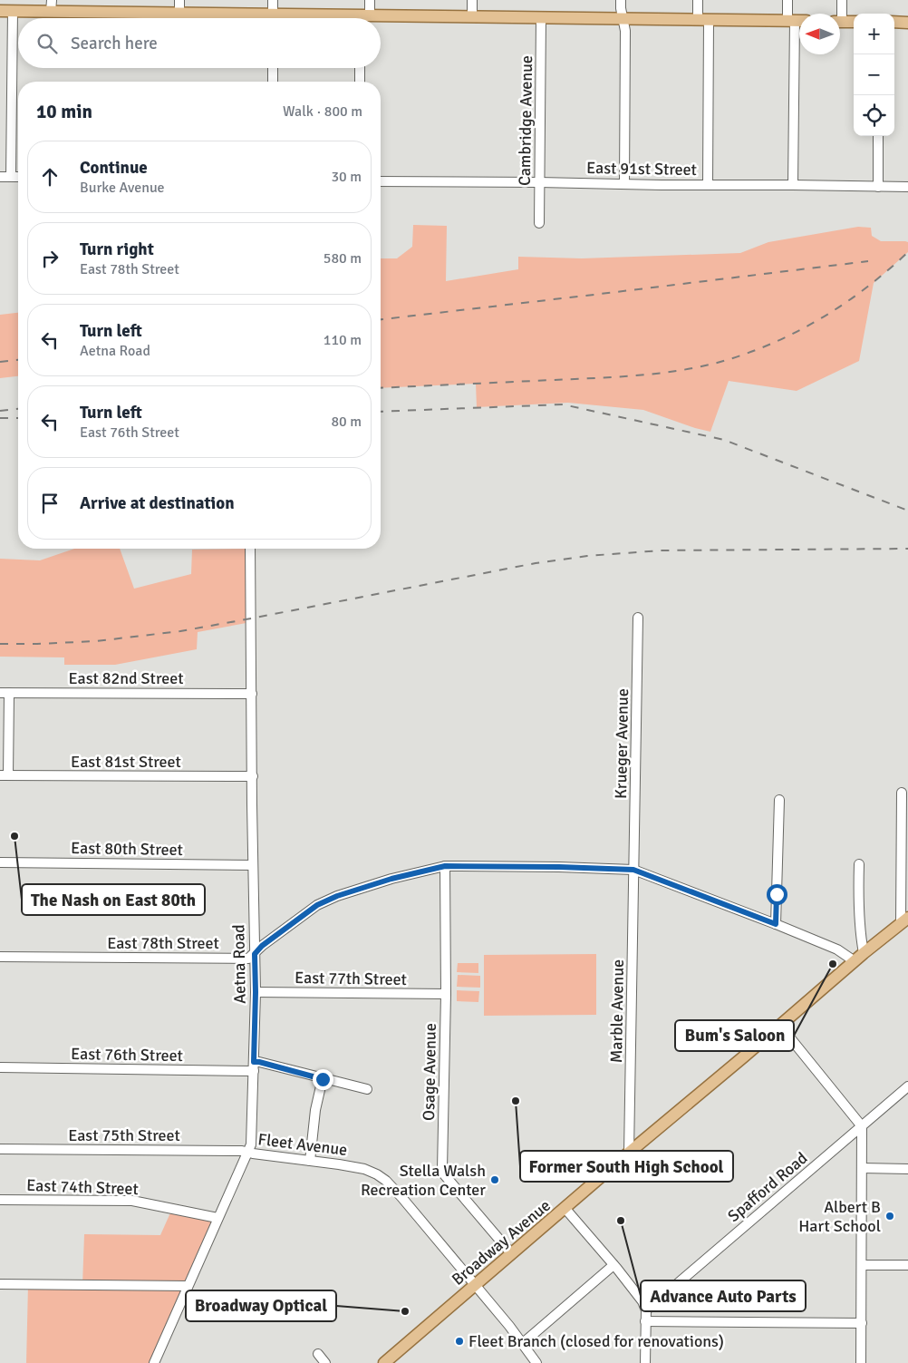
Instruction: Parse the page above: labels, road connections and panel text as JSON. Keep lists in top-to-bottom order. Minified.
{"streets":{"main road":["Broadway Avenue"],"street":["Cambridge Avenue","East 91st Street","East 82nd Street","Krueger Avenue","East 81st Street","East 80th Street","East 78th Street","Aetna Road","East 77th Street","Marble Avenue","East 76th Street","Osage Avenue","East 75th Street","Fleet Avenue","East 74th Street","Spafford Road"]},"crossings":[["Cambridge Avenue","East 91st Street"],["East 82nd Street","Aetna Road"],["Krueger Avenue","Marble Avenue"],["East 81st Street","Aetna Road"],["East 80th Street","Aetna Road"],["East 78th Street","Aetna Road"],["Aetna Road","East 77th Street"],["Aetna Road","East 76th Street"],["Aetna Road","East 75th Street"],["Aetna Road","Fleet Avenue"],["Aetna Road","East 74th Street"],["East 77th Street","Osage Avenue"],["Marble Avenue","Broadway Avenue"],["Osage Avenue","Broadway Avenue"],["East 75th Street","Fleet Avenue"],["Fleet Avenue","Broadway Avenue"]],"places":["The Nash on East 80th","Bum's Saloon","Former South High School","Stella Walsh Recreation Center","Albert B Hart School","Advance Auto Parts","Broadway Optical","Fleet Branch (closed for renovations)"],"north":"left","page":{"map_buttons":["+","−"],"search":"Search here","heading":["10 min","Walk · 800 m"],"list":[["Continue","Burke Avenue","30 m"],["Turn right","East 78th Street","580 m"],["Turn left","Aetna Road","110 m"],["Turn left","East 76th Street","80 m"],"Arrive at destination"]}}
